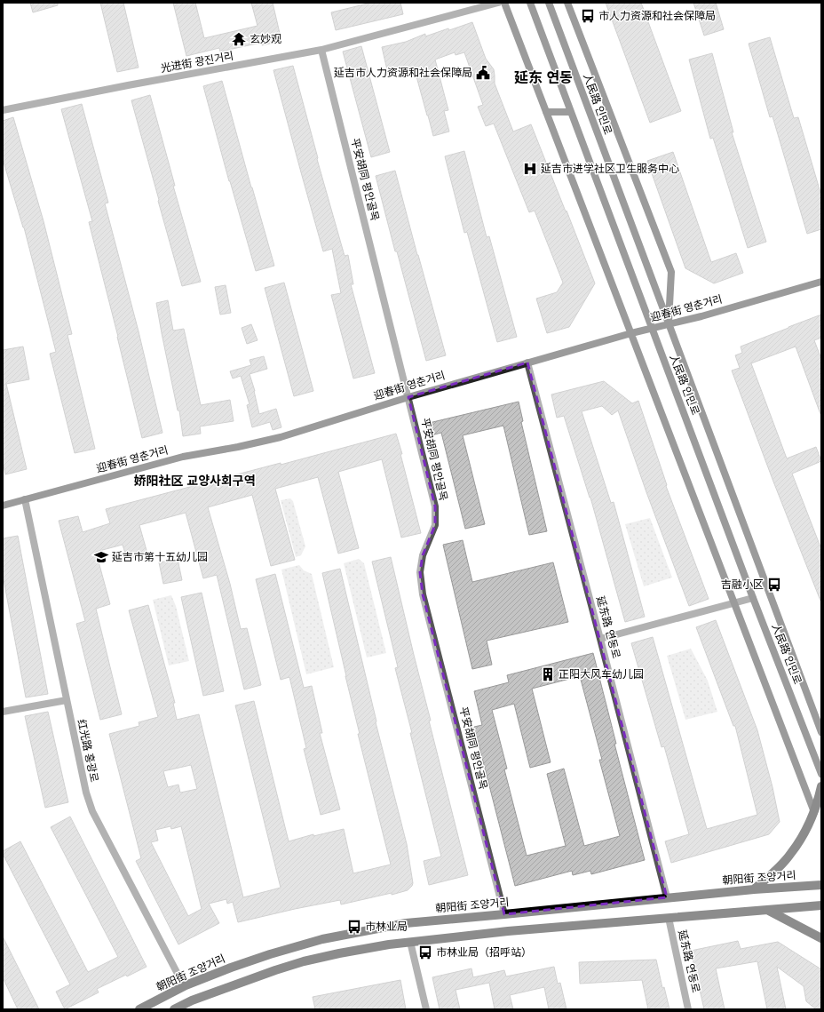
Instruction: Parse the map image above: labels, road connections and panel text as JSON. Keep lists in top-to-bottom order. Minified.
{"streets":{"main road":["朝阳街 조양거리"],"street":["光进街 광진거리","人民路 인민로","平安胡同 평안골목","迎春街 영춘거리","延东路 연동로","红光路 홍광로"]},"crossings":[["光进街 광진거리","平安胡同 평안골목"],["人民路 인민로","迎春街 영춘거리"],["平安胡同 평안골목","迎春街 영춘거리"],["平安胡同 평안골목","朝阳街 조양거리"],["迎春街 영춘거리","延东路 연동로"],["迎春街 영춘거리","红光路 홍광로"],["延东路 연동로","朝阳街 조양거리"],["红光路 홍광로","朝阳街 조양거리"]],"districts":["延东 연동","娇阳社区 교양사회구역"],"places":{"bus stop":["市人力资源和社会保障局","吉融小区","市林业局","市林业局（招呼站）"],"temple":["玄妙观"],"public building":["延吉市人力资源和社会保障局"],"hospital":["延吉市进学社区卫生服务中心"],"school or university":["延吉市第十五幼儿园"],"building":["正阳大风车幼儿园"]}}
